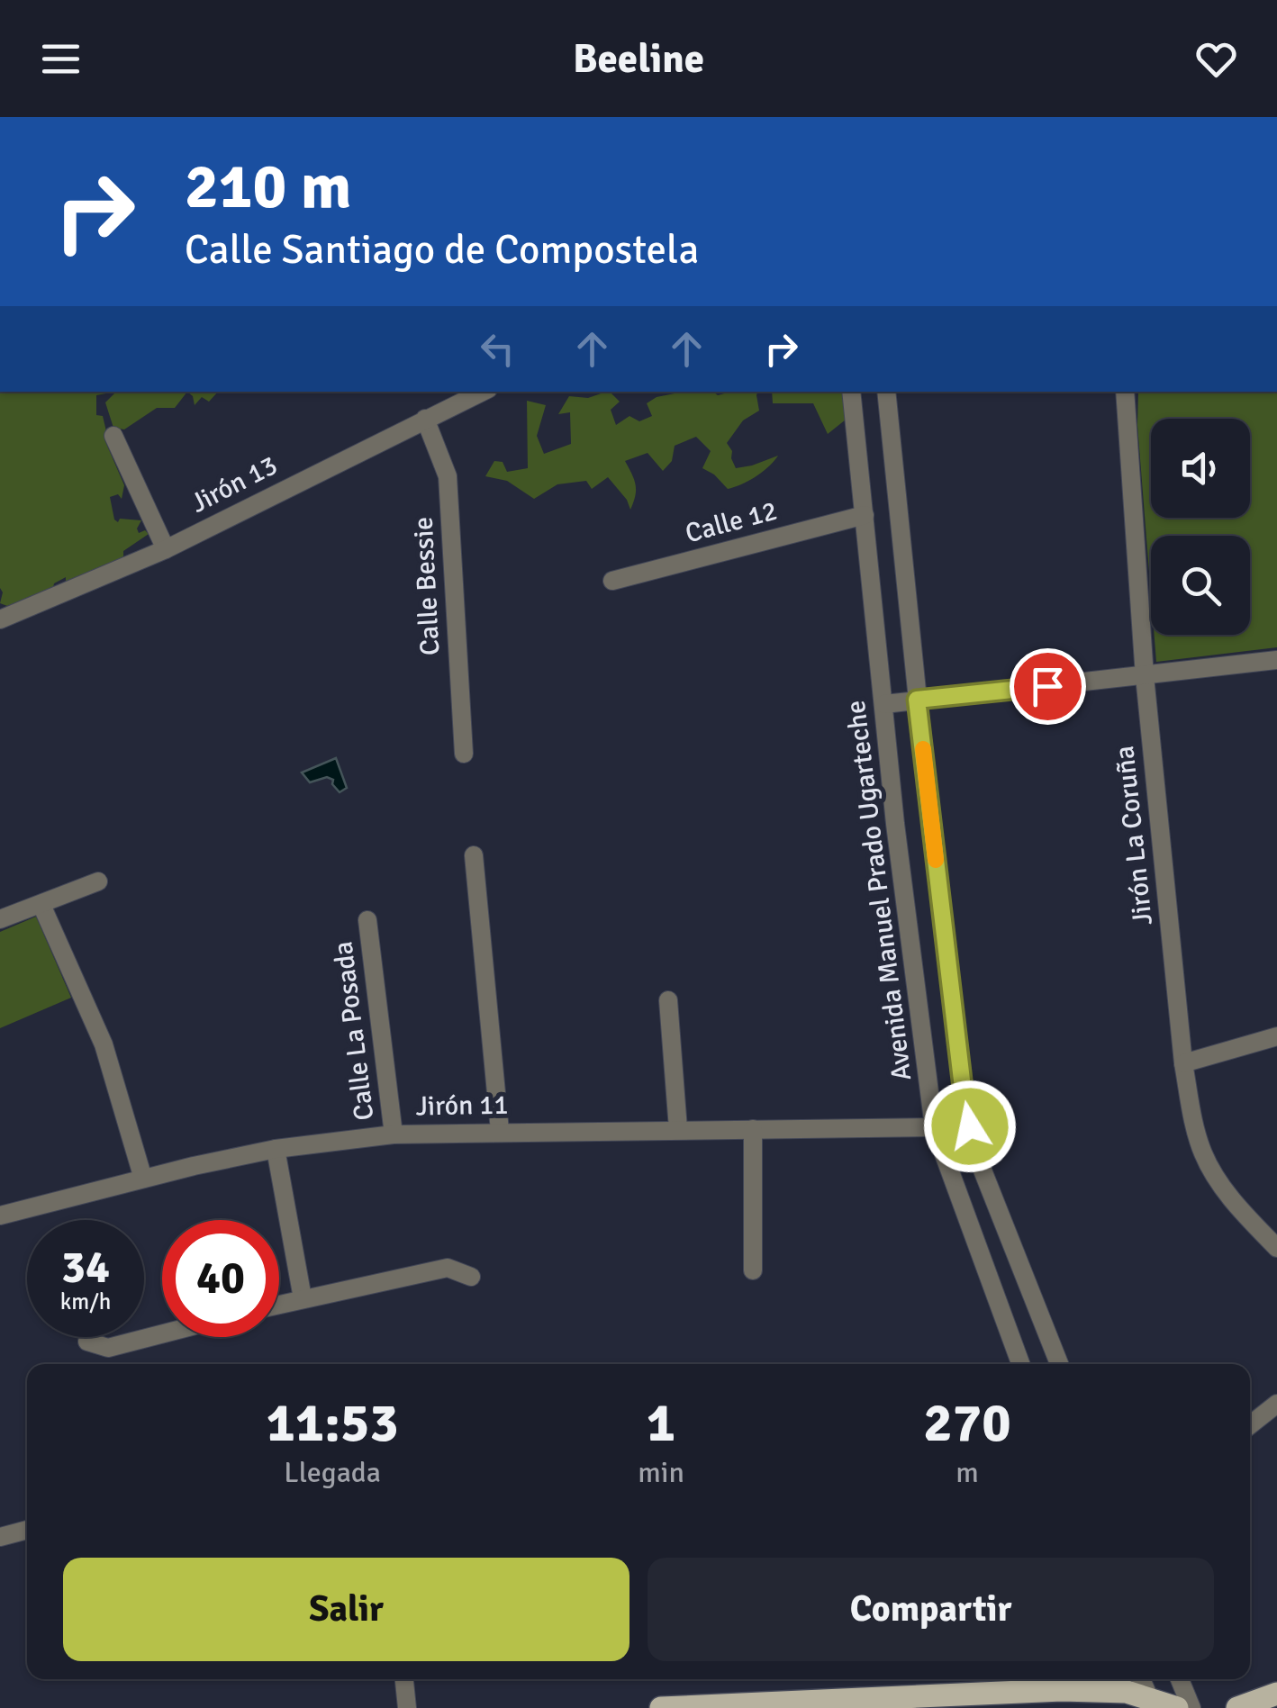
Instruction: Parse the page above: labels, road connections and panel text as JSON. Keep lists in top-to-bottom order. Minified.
{"streets":{"street":["Jirón 13","Calle 12","Calle Bessie","Jirón La Coruña","Avenida Manuel Prado Ugarteche","Calle La Posada","Jirón 11"]},"crossings":[["Jirón 13","Calle Bessie"],["Calle 12","Avenida Manuel Prado Ugarteche"],["Avenida Manuel Prado Ugarteche","Jirón 11"],["Calle La Posada","Jirón 11"]],"page":{"header":"Beeline","turn":["210 m","Calle Santiago de Compostela"],"speed":"34 km/h","limit":"40","eta":["11:53","Llegada","1","min","270","m"],"buttons":["Salir","Compartir"]}}
